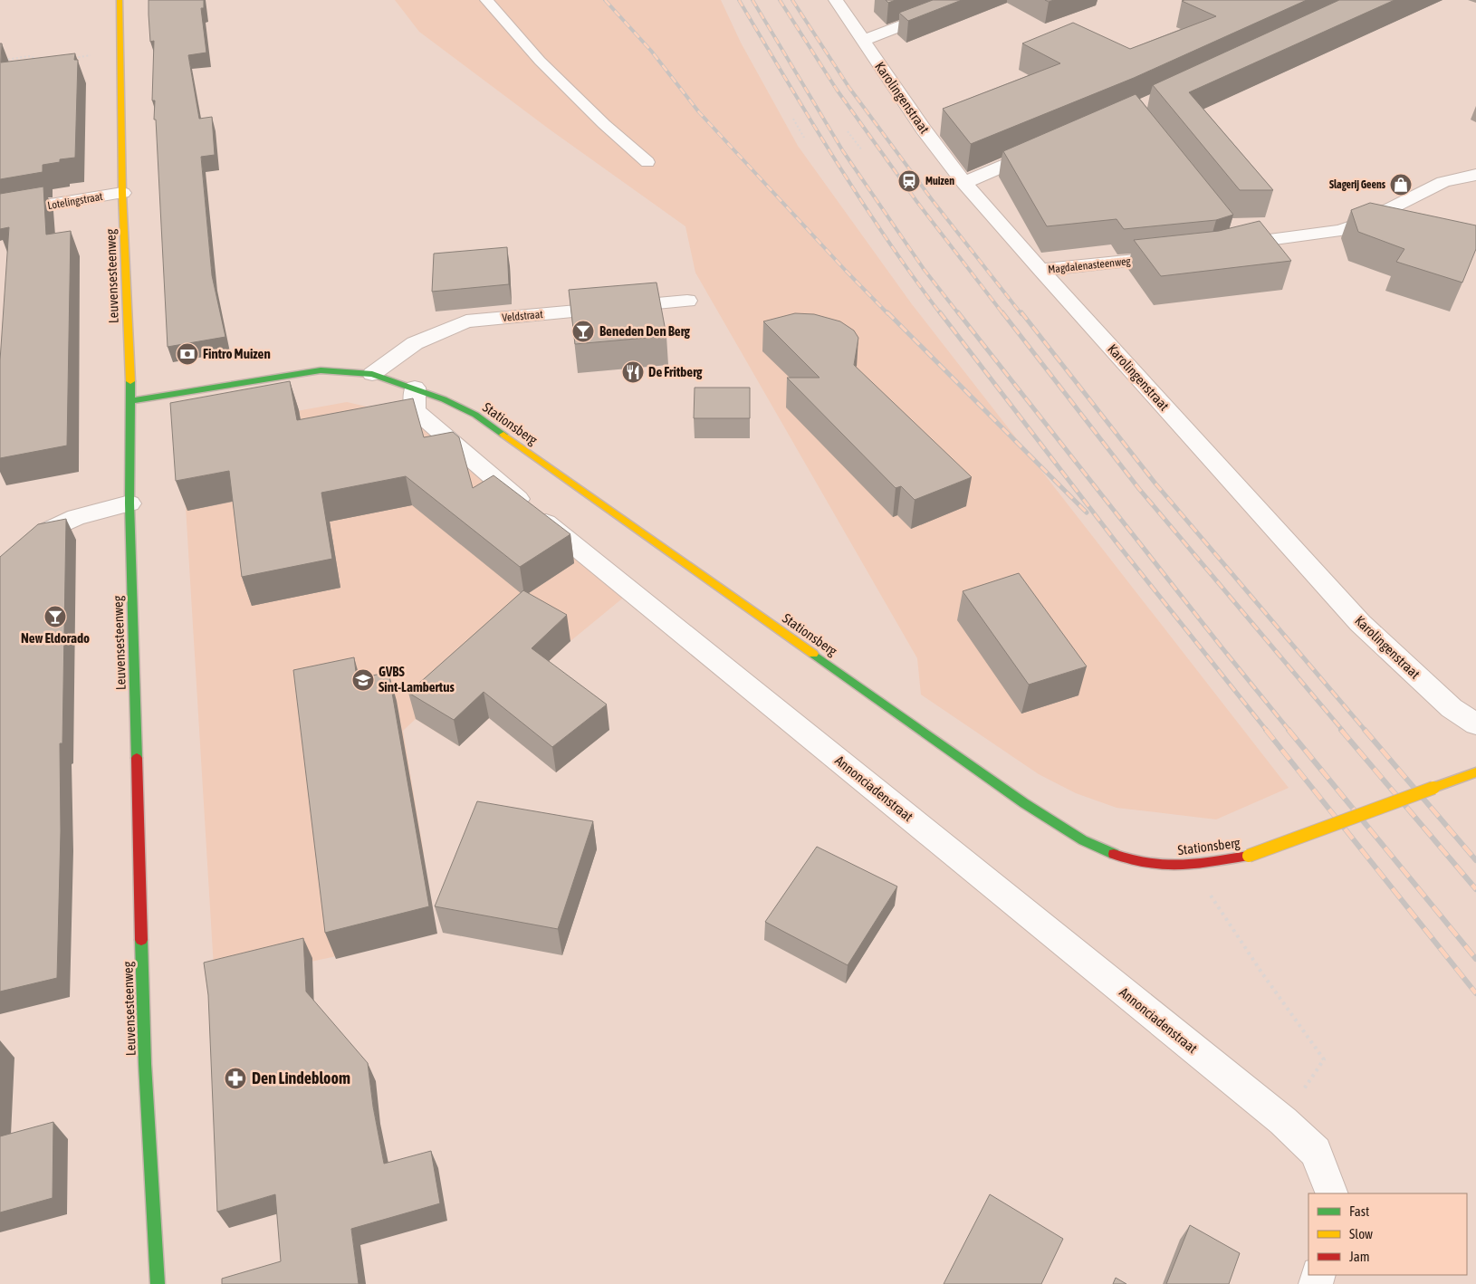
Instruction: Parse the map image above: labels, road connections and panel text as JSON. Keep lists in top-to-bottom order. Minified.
{"streets":{"main road":["Leuvensesteenweg","Stationsberg"],"street":["Karolingenstraat","Lotelingstraat","Magdalenasteenweg","Veldstraat","Annonciadenstraat"]},"crossings":[["Karolingenstraat","Magdalenasteenweg"],["Lotelingstraat","Leuvensesteenweg"],["Leuvensesteenweg","Stationsberg"],["Veldstraat","Stationsberg"],["Stationsberg","Annonciadenstraat"]],"places":{"station":["Muizen"],"shop":["Slagerij Geens"],"bar":["Beneden Den Berg","New Eldorado"],"bank":["Fintro Muizen"],"restaurant":["De Fritberg"],"school or university":["GVBS Sint-Lambertus"],"pharmacy":["Den Lindebloom"]},"legend":["Fast","Slow","Jam"]}
